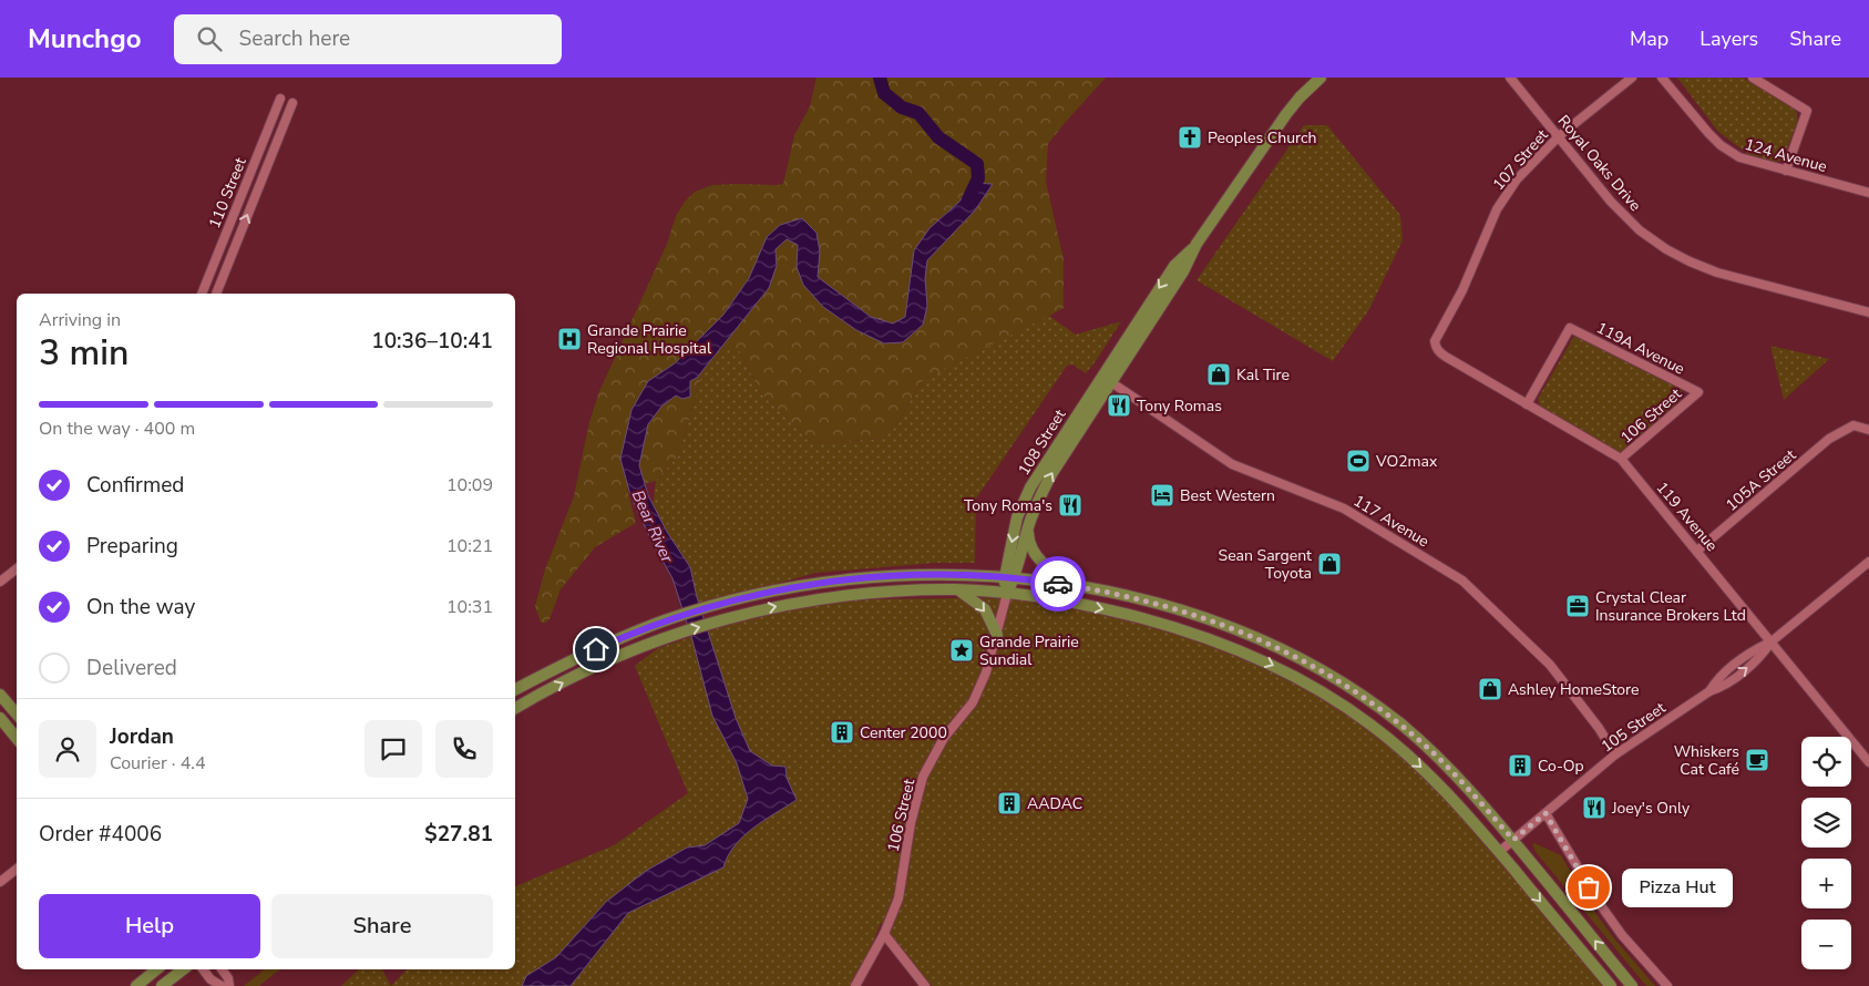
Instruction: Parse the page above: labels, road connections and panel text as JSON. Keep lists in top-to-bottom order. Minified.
{"streets":{"main road":["108 Street"],"street":["124 Avenue","107 Street","Royal Oaks Drive","110 Street","119A Avenue","106 Street","105A Street","119 Avenue","117 Avenue","105 Street"]},"crossings":[["107 Street","Royal Oaks Drive"],["107 Street","119 Avenue"],["119A Avenue","106 Street"],["119A Avenue","119 Avenue"],["106 Street","119 Avenue"],["108 Street","117 Avenue"],["105A Street","119 Avenue"],["119 Avenue","105 Street"],["117 Avenue","105 Street"]],"water":["Bear River"],"places":{"church":["Peoples Church"],"hospital":["Grande Prairie Regional Hospital"],"shop":["Kal Tire","Sean Sargent Toyota","Ashley HomeStore"],"restaurant":["Tony Romas","Tony Roma's","Joey's Only"],"sports":["VO2max"],"hotel":["Best Western"],"office":["Crystal Clear Insurance Brokers Ltd"],"place":["Grande Prairie Sundial"],"building":["Center 2000","Co-Op","AADAC"],"cafe":["Whiskers Cat Café"],"other":["Pizza Hut"]},"page":{"header":"Munchgo","search":"Search here","nav":["Map","Layers","Share"],"heading":["3 min","Arriving in","10:36–10:41"],"panel":["Jordan","Courier · 4.4","Order #4006","$27.81"],"bar":"On the way · 400 m","list":[["Confirmed","10:09"],["Preparing","10:21"],["On the way","10:31"],"Delivered"],"map_buttons":["+","−"],"bubble":"Pizza Hut","buttons":["Help","Share"]}}
